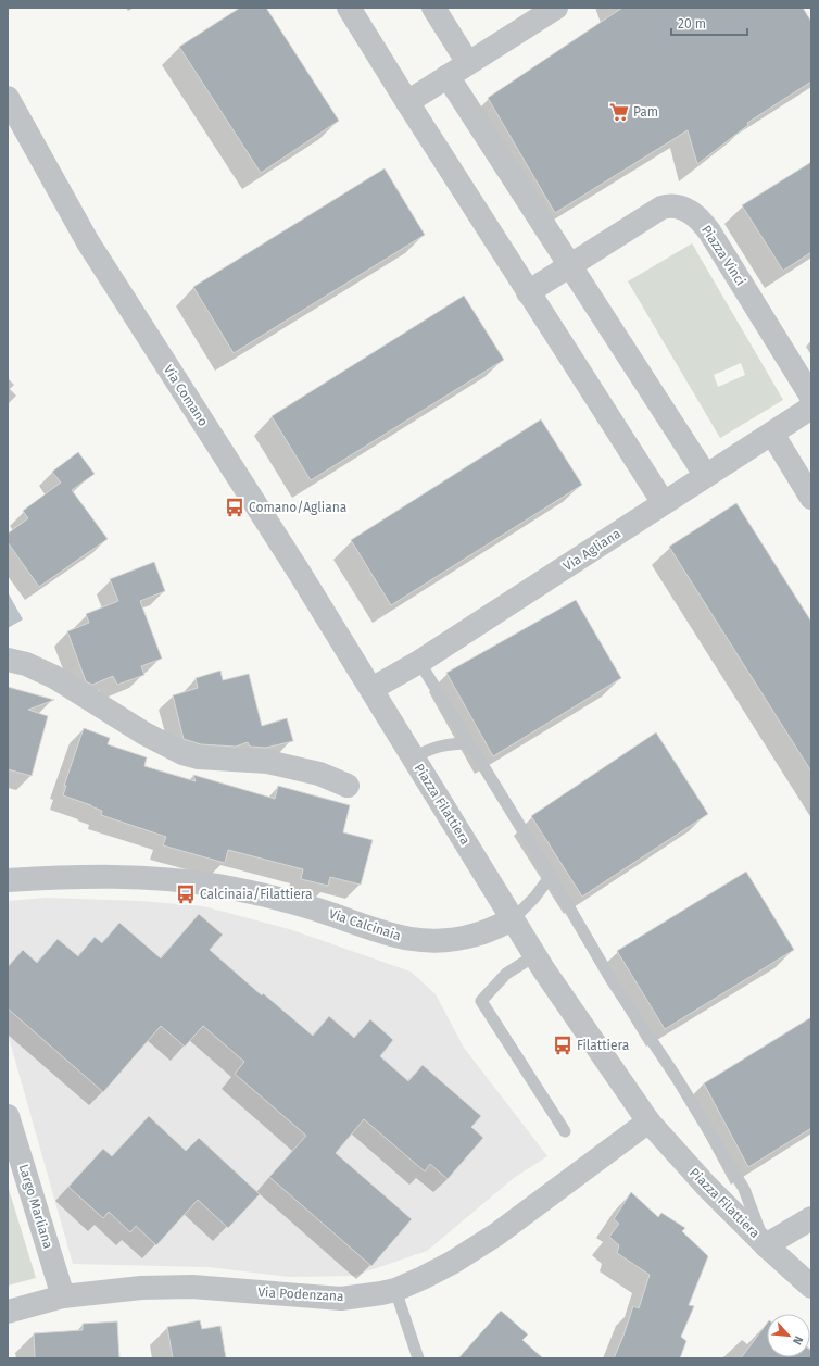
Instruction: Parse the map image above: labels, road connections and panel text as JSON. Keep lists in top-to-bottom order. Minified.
{"streets":{"street":["Piazza Vinci","Via Comano","Via Agliana","Piazza Filattiera","Via Calcinaia","Largo Marliana","Via Podenzana"]},"crossings":[["Via Comano","Via Agliana"],["Via Comano","Piazza Filattiera"],["Via Agliana","Piazza Filattiera"],["Piazza Filattiera","Via Calcinaia"],["Piazza Filattiera","Via Podenzana"],["Largo Marliana","Via Podenzana"]],"places":{"supermarket":["Pam"],"bus stop":["Comano/Agliana","Calcinaia/Filattiera","Filattiera"]},"scale_bar":"20 m","north":"bottom right"}
